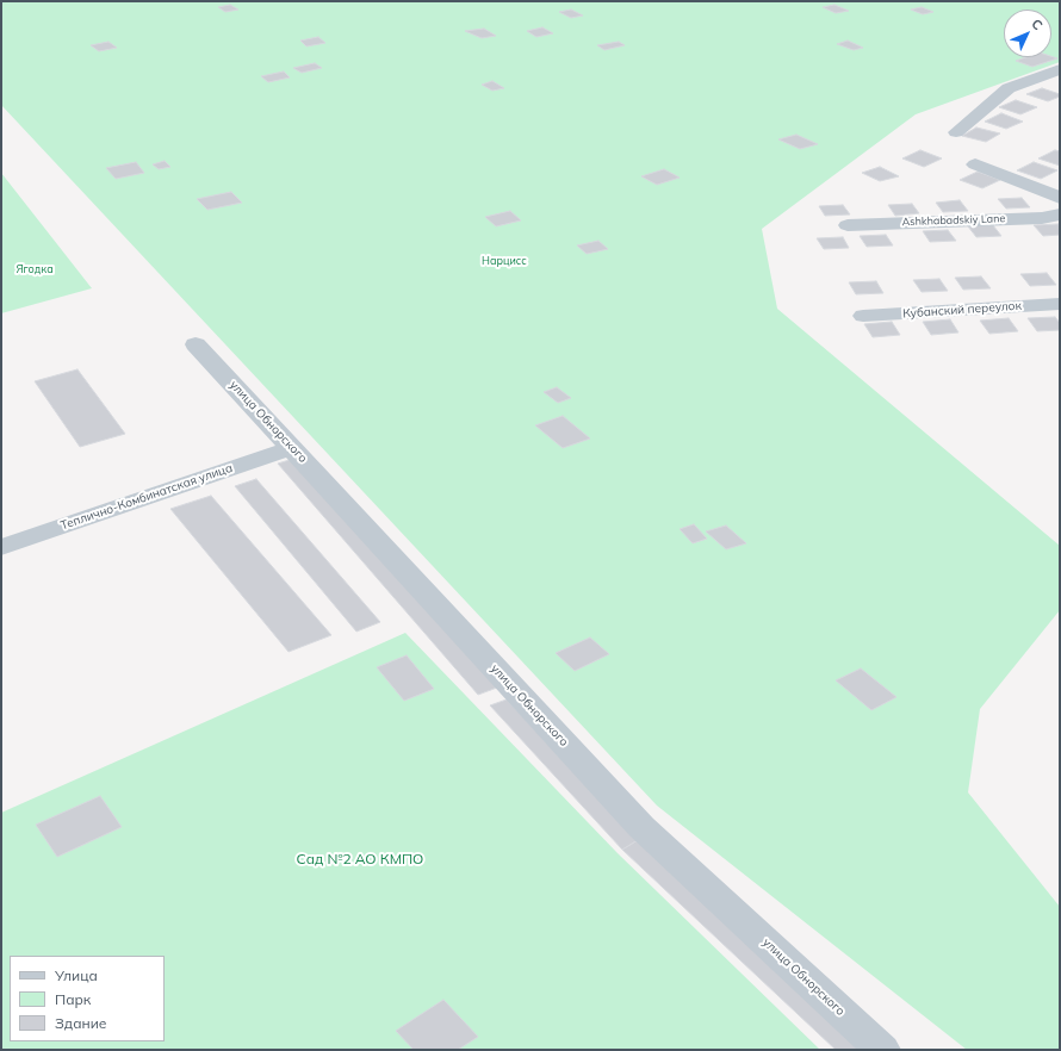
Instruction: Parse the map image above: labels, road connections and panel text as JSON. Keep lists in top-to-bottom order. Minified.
{"streets":{"street":["Ashkhabadskiy Lane","Кубанский переулок","улица Обнорского","Теплично-Комбинатская улица"]},"crossings":[["улица Обнорского","Теплично-Комбинатская улица"]],"parks":["Нарцисс","Ягодка","Сад №2 АО КМПО"],"legend":["Улица","Парк","Здание"],"north":"top right"}
